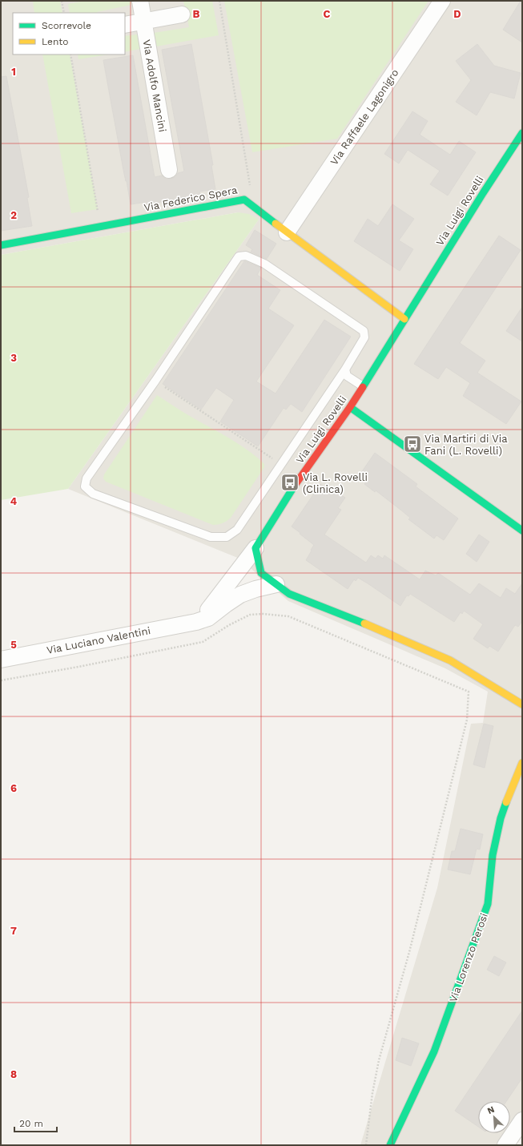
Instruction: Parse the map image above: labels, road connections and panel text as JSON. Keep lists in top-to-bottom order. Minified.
{"streets":{"street":["Via Adolfo Mancini","Via Raffaele Lagonigro","Via Federico Spera","Via Luigi Rovelli","Via Luciano Valentini","Via Lorenzo Perosi"]},"crossings":[["Via Raffaele Lagonigro","Via Federico Spera"],["Via Federico Spera","Via Luigi Rovelli"]],"places":{"bus stop":["Via Martiri di Via Fani (L. Rovelli)","Via L. Rovelli (Clinica)"]},"legend":["Scorrevole","Lento"],"scale_bar":"20 m","north":"top left","grid":{"columns":["B","C","D"],"rows":["1","2","3","4","5","6","7","8"]}}
